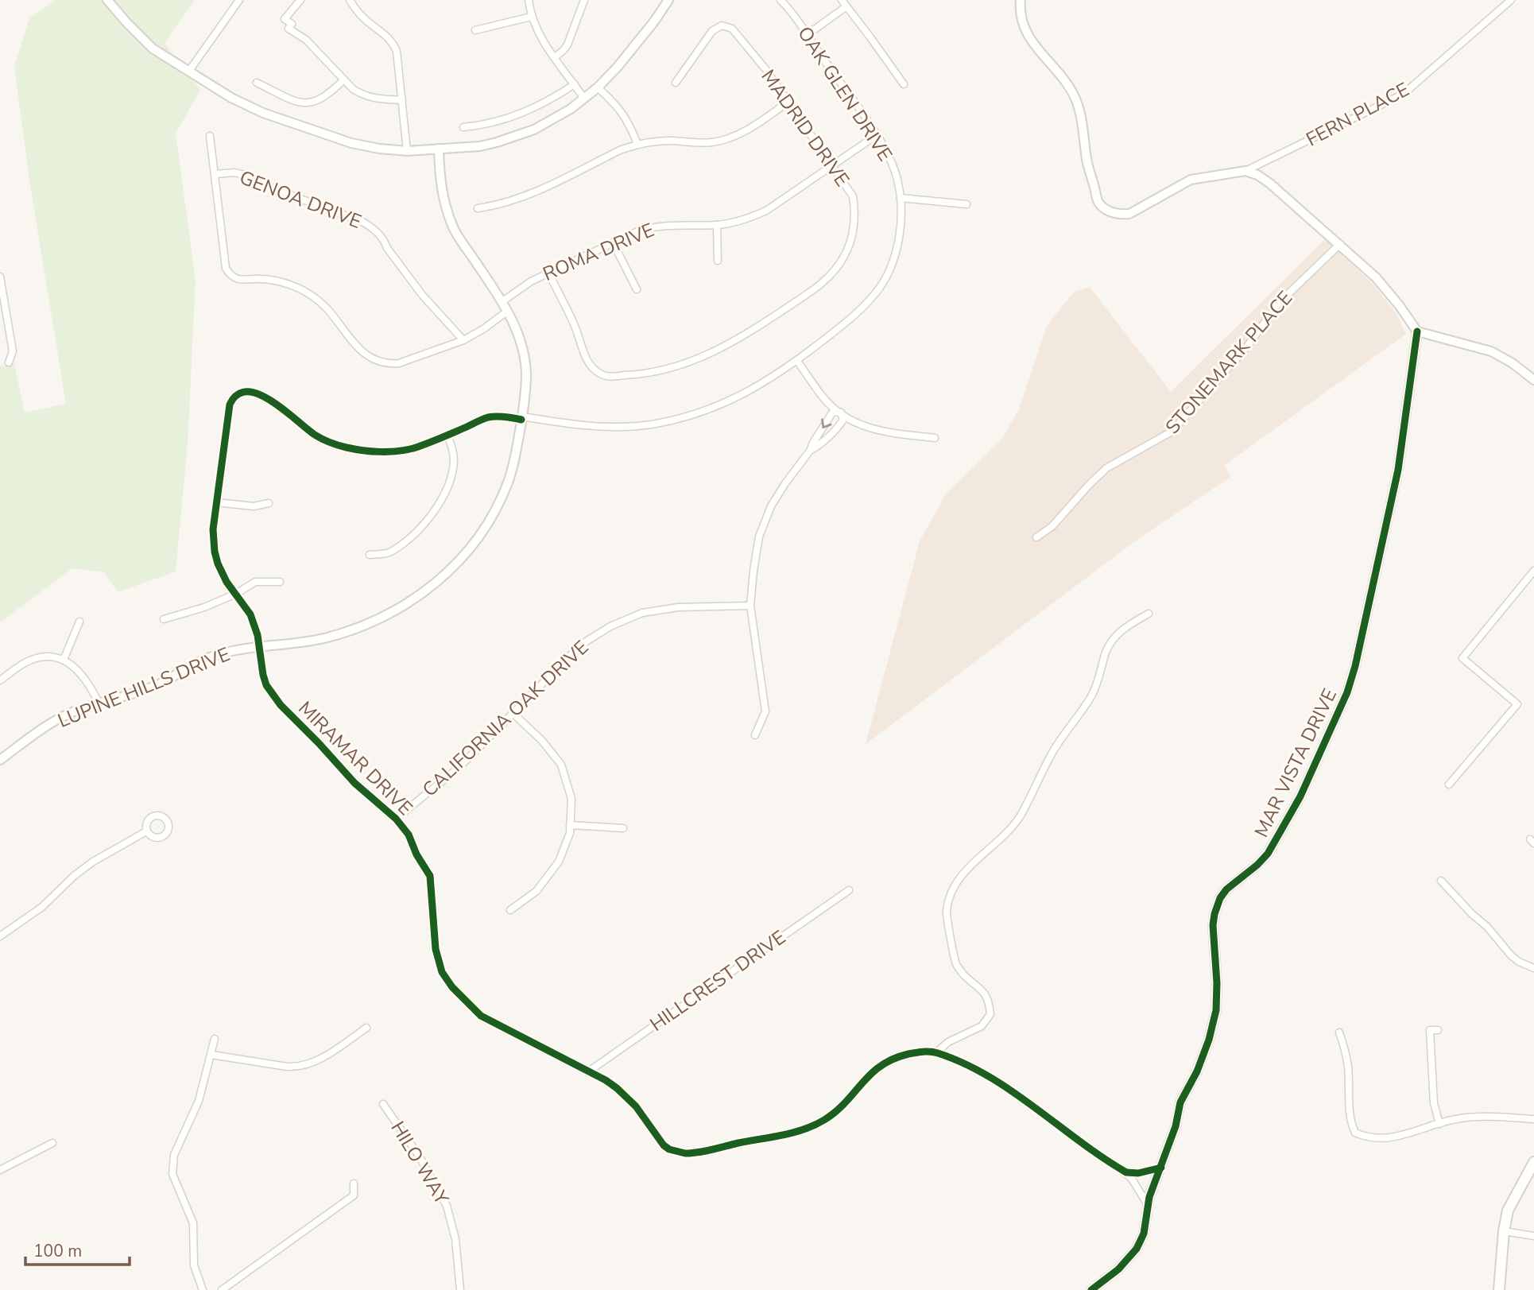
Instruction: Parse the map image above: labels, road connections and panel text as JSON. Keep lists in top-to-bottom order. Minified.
{"streets":{"street":["OAK GLEN DRIVE","FERN PLACE","MADRID DRIVE","GENOA DRIVE","ROMA DRIVE","STONEMARK PLACE","LUPINE HILLS DRIVE","CALIFORNIA OAK DRIVE","MIRAMAR DRIVE","MAR VISTA DRIVE","HILLCREST DRIVE","HILO WAY"]},"crossings":[["OAK GLEN DRIVE","ROMA DRIVE"],["OAK GLEN DRIVE","LUPINE HILLS DRIVE"],["OAK GLEN DRIVE","MIRAMAR DRIVE"],["MADRID DRIVE","ROMA DRIVE"],["ROMA DRIVE","LUPINE HILLS DRIVE"],["LUPINE HILLS DRIVE","MIRAMAR DRIVE"],["CALIFORNIA OAK DRIVE","MIRAMAR DRIVE"],["MIRAMAR DRIVE","MAR VISTA DRIVE"],["MIRAMAR DRIVE","HILLCREST DRIVE"]],"scale_bar":"100 m"}
